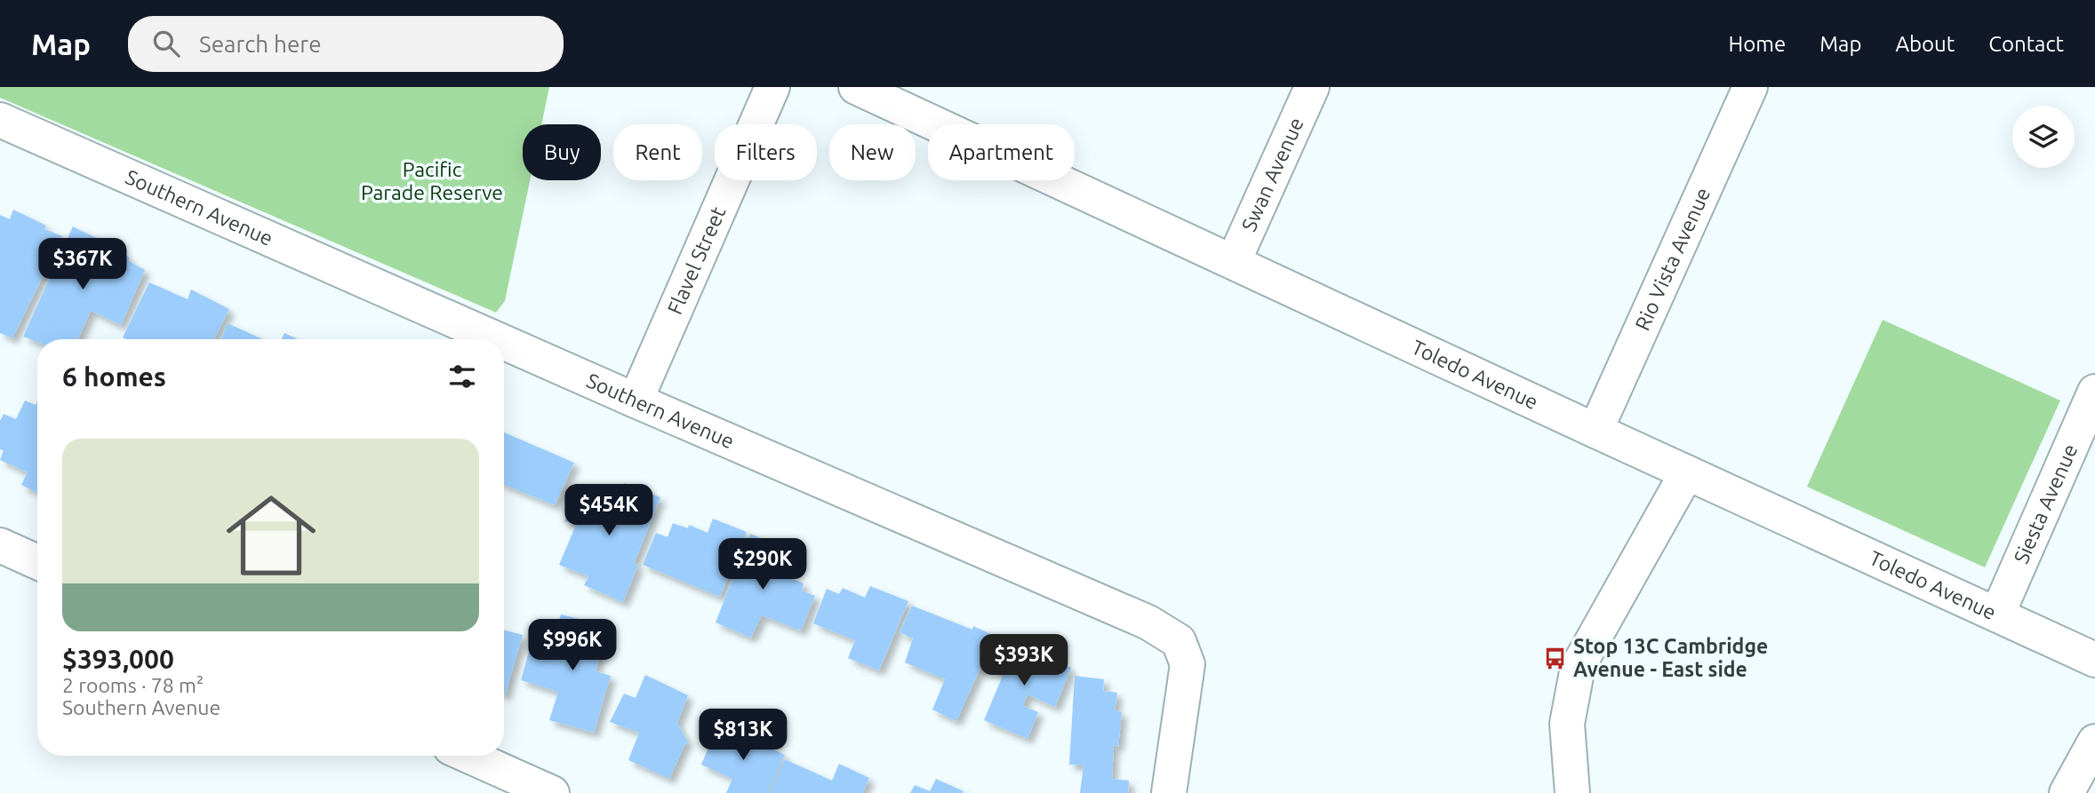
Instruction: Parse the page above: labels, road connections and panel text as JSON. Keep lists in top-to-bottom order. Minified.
{"streets":{"street":["Swan Avenue","Southern Avenue","Rio Vista Avenue","Flavel Street","Toledo Avenue","Siesta Avenue"]},"crossings":[["Swan Avenue","Toledo Avenue"],["Southern Avenue","Flavel Street"],["Rio Vista Avenue","Toledo Avenue"],["Toledo Avenue","Siesta Avenue"]],"parks":["Pacific Parade Reserve"],"places":{"bus stop":["Stop 13C Cambridge Avenue - East side"]},"page":{"header":"Map","search":"Search here","nav":["Home","Map","About","Contact"],"chip":["Buy","Rent","Filters","New","Apartment"],"price":["$367K","$454K","$290K","$996K","$393K","$813K"],"heading":"6 homes","list":[{"name":"$393,000","note":"2 rooms · 78 m² · Southern Avenue"}]}}
